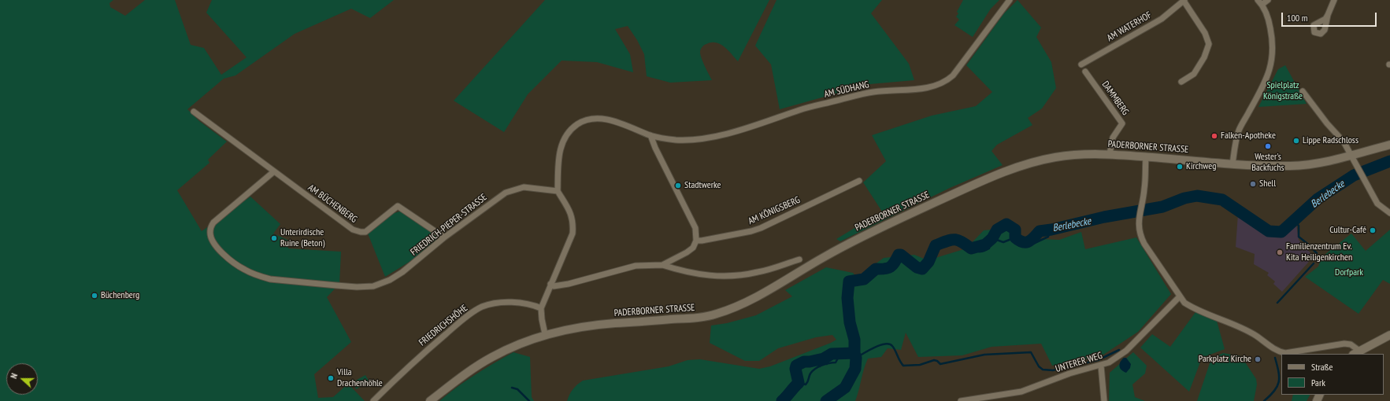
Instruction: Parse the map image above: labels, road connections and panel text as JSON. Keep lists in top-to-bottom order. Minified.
{"streets":{"main road":["PADERBORNER STRASSE"],"street":["AM WATERHOF","AM SÜDHANG","DAMMBERG","AM BÜCHENBERG","AM KÖNIGSBERG","FRIEDRICH-PIEPER-STRASSE","FRIEDRICHSHÖHE","UNTERER WEG"]},"crossings":[["AM SÜDHANG","FRIEDRICH-PIEPER-STRASSE"],["DAMMBERG","PADERBORNER STRASSE"],["AM BÜCHENBERG","FRIEDRICH-PIEPER-STRASSE"]],"water":["Berlebecke"],"parks":["Spielplatz Königstraße","Dorfpark"],"places":["Falken-Apotheke","Lippe Radschloss","Wester's Backfuchs","Kirchweg","Shell","Stadtwerke","Cultur-Café","Unterirdische Ruine (Beton)","Familienzentrum Ev. Kita Heiligenkirchen","Büchenberg","Parkplatz Kirche","Villa Drachenhöhle"],"legend":["Straße","Park"],"scale_bar":"100 m","north":"left"}
